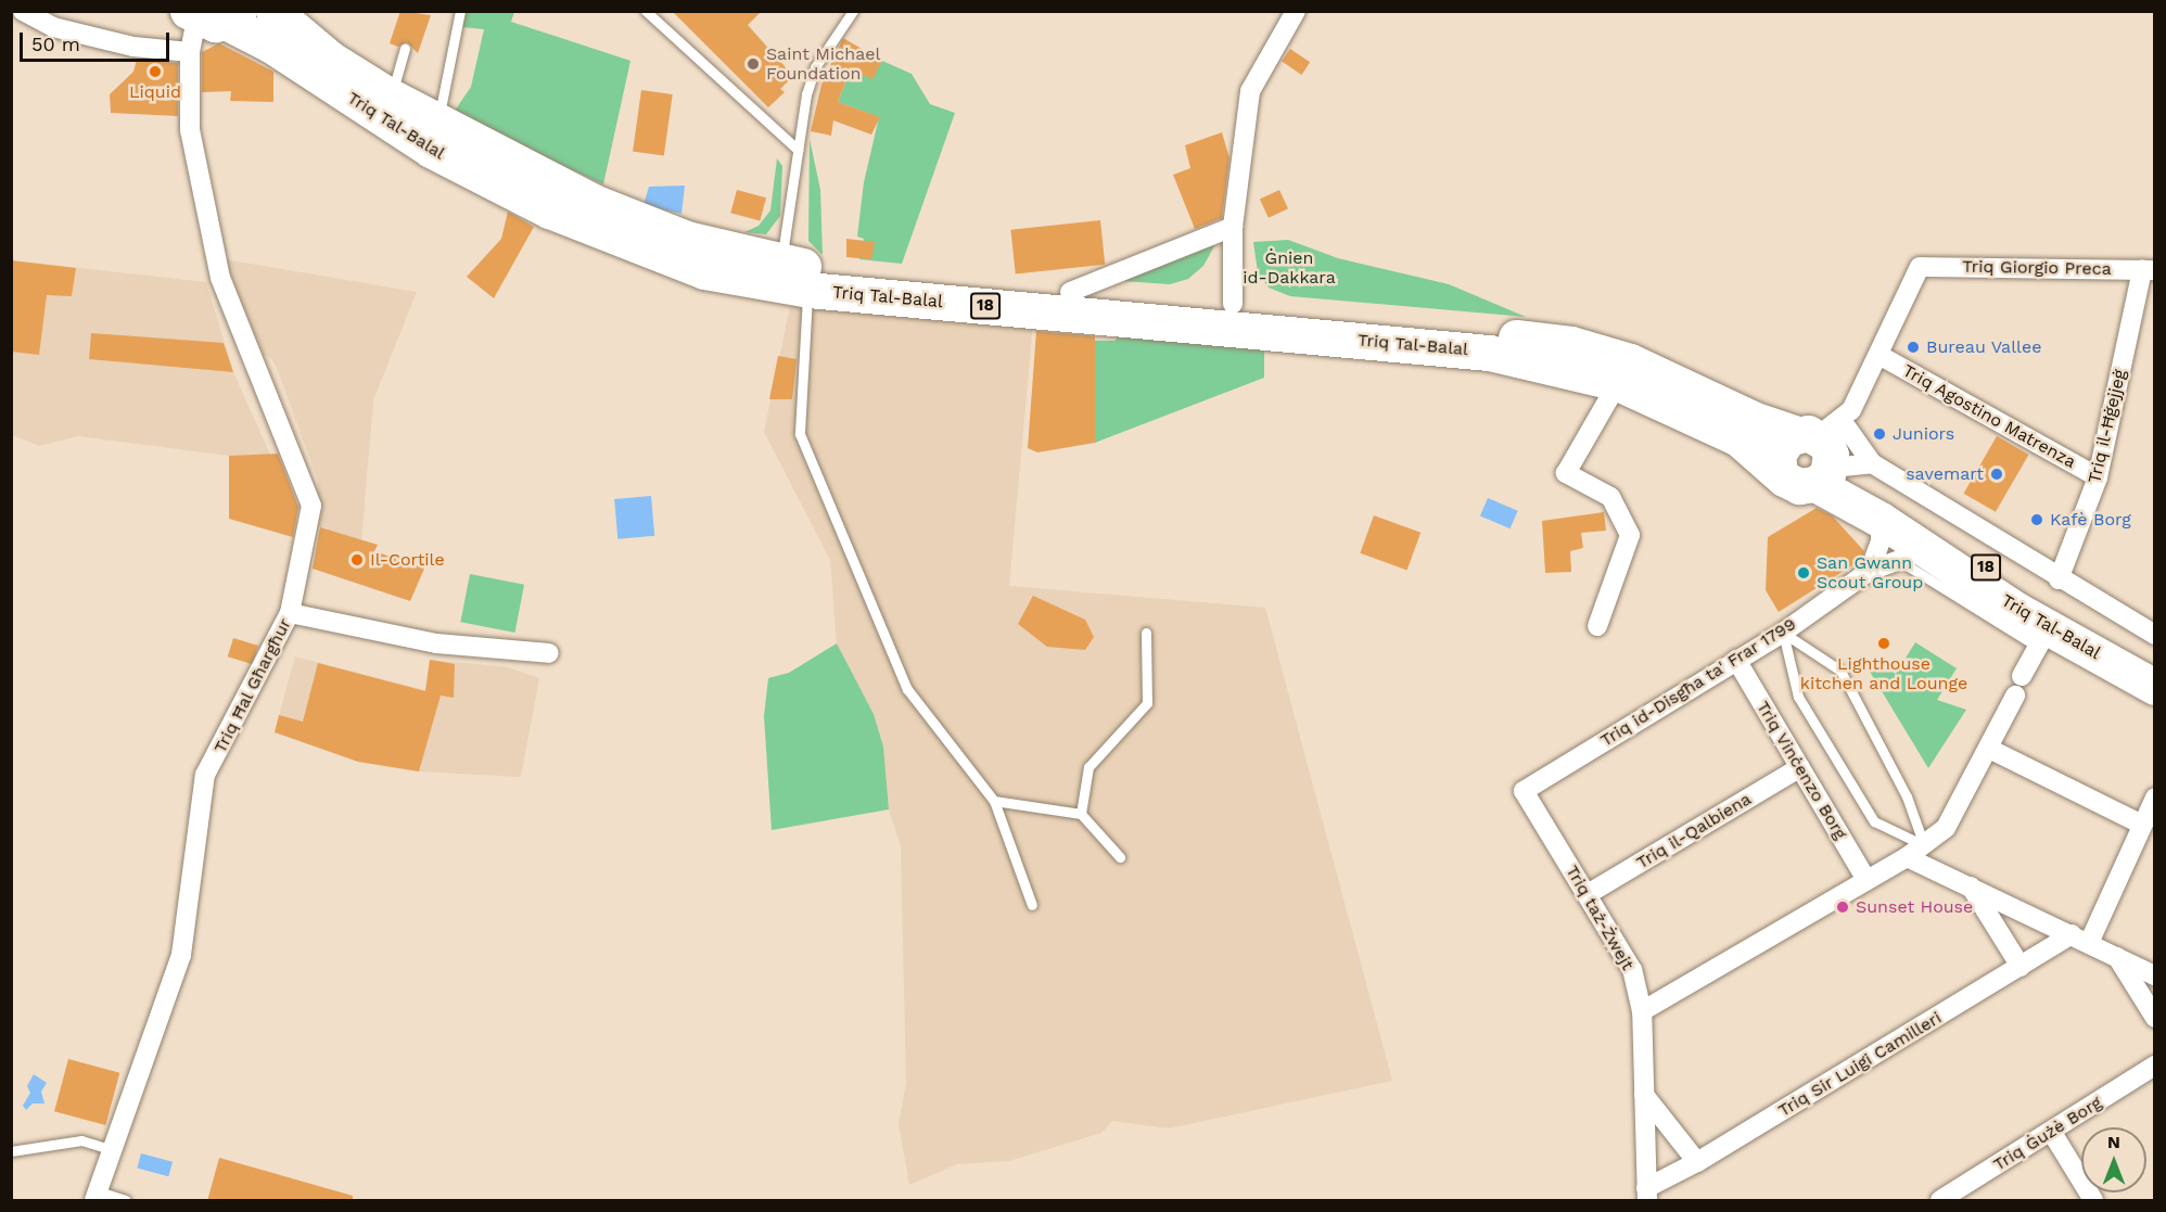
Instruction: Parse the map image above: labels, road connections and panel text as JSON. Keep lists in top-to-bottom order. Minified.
{"streets":{"highway":["Triq Tal-Balal","18"],"street":["Triq Giorgio Preca","Triq Agostino Matrenza","Triq il-Ħġejjeġ","Triq id-Disgħa ta' Frar 1799","Triq Ħal Għargħur","Triq Vinċenzo Borg","Triq il-Qalbiena","Triq taż-Żwejt","Triq Sir Luigi Camilleri","Triq Ġużè Borg"]},"crossings":[["Triq Tal-Balal","Triq il-Ħġejjeġ"],["Triq Tal-Balal","Triq id-Disgħa ta' Frar 1799"],["Triq Tal-Balal","Triq Ħal Għargħur"],["Triq Giorgio Preca","Triq Agostino Matrenza"],["Triq Giorgio Preca","Triq il-Ħġejjeġ"],["Triq Agostino Matrenza","Triq il-Ħġejjeġ"],["Triq id-Disgħa ta' Frar 1799","Triq Vinċenzo Borg"],["Triq id-Disgħa ta' Frar 1799","Triq taż-Żwejt"],["Triq Vinċenzo Borg","Triq il-Qalbiena"],["Triq il-Qalbiena","Triq taż-Żwejt"],["Triq taż-Żwejt","Triq Sir Luigi Camilleri"]],"parks":["Ġnien id-Dakkara"],"places":["Saint Michael Foundation","Liquid","Bureau Vallee","Juniors","savemart","Kafè Borg","Il-Cortile","San Gwann Scout Group","Lighthouse kitchen and Lounge","Sunset House"],"scale_bar":"50 m","north":"top"}
